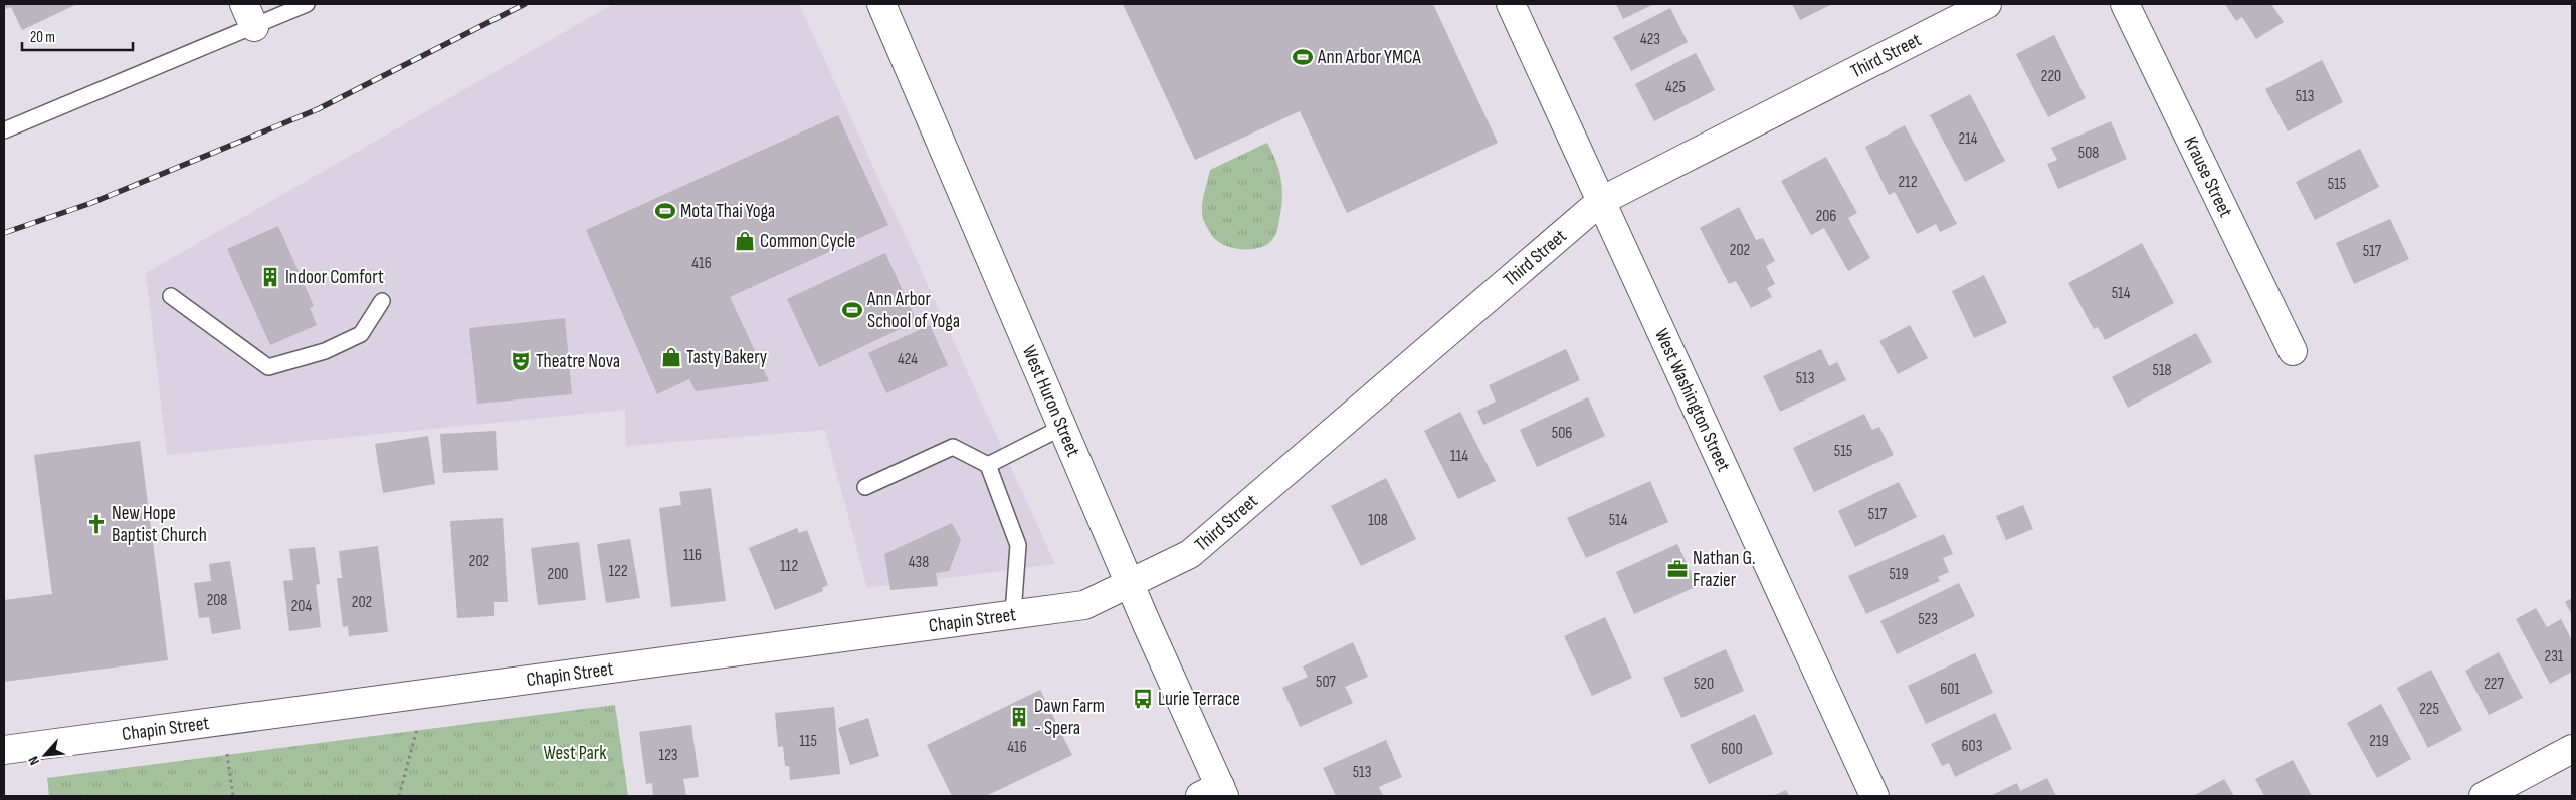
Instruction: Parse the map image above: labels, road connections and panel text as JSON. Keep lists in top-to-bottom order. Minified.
{"streets":{"street":["Third Street","Krause Street","West Washington Street","West Huron Street","Chapin Street"]},"crossings":[["Third Street","West Washington Street"],["Third Street","West Huron Street"],["Third Street","Chapin Street"],["West Huron Street","Chapin Street"]],"parks":["West Park"],"places":{"sports":["Ann Arbor YMCA","Mota Thai Yoga","Ann Arbor School of Yoga"],"shop":["Common Cycle","Tasty Bakery"],"building":["Indoor Comfort","Dawn Farm - Spera"],"theatre":["Theatre Nova"],"church":["New Hope Baptist Church"],"office":["Nathan G. Frazier"],"bus stop":["Lurie Terrace"]},"house_numbers":["423","220","425","513","214","508","212","515","206","202","517","416","514","424","518","513","506","515","114","517","108","514","116","202","438","112","122","200","519","208","202","204","523","231","507","520","227","601","225","115","219","603","416","600","123","513"],"scale_bar":"20 m","north":"bottom left"}
